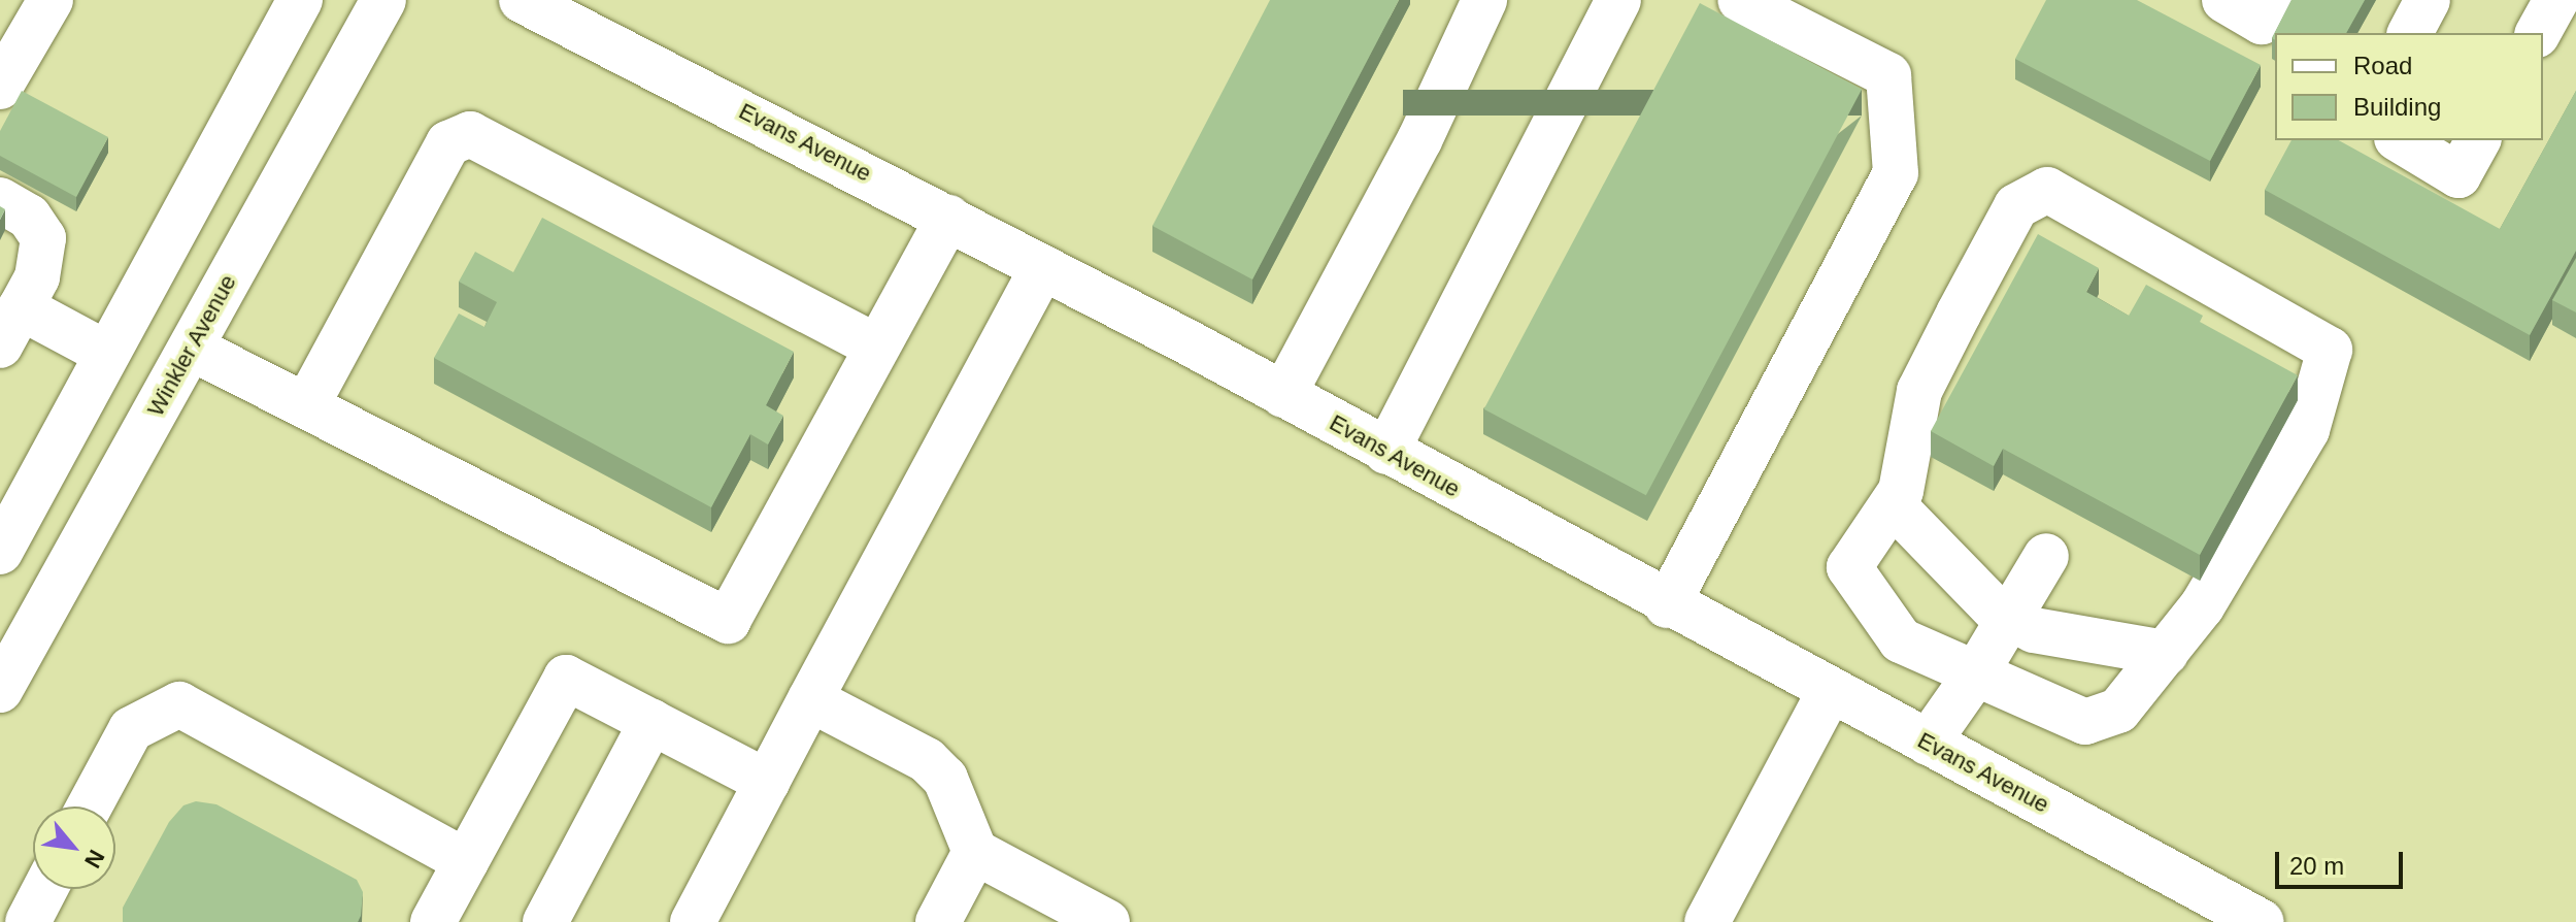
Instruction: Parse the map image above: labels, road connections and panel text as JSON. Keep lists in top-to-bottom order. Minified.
{"streets":{"street":["Evans Avenue","Winkler Avenue"]},"legend":["Road","Building"],"scale_bar":"20 m","north":"bottom right"}
